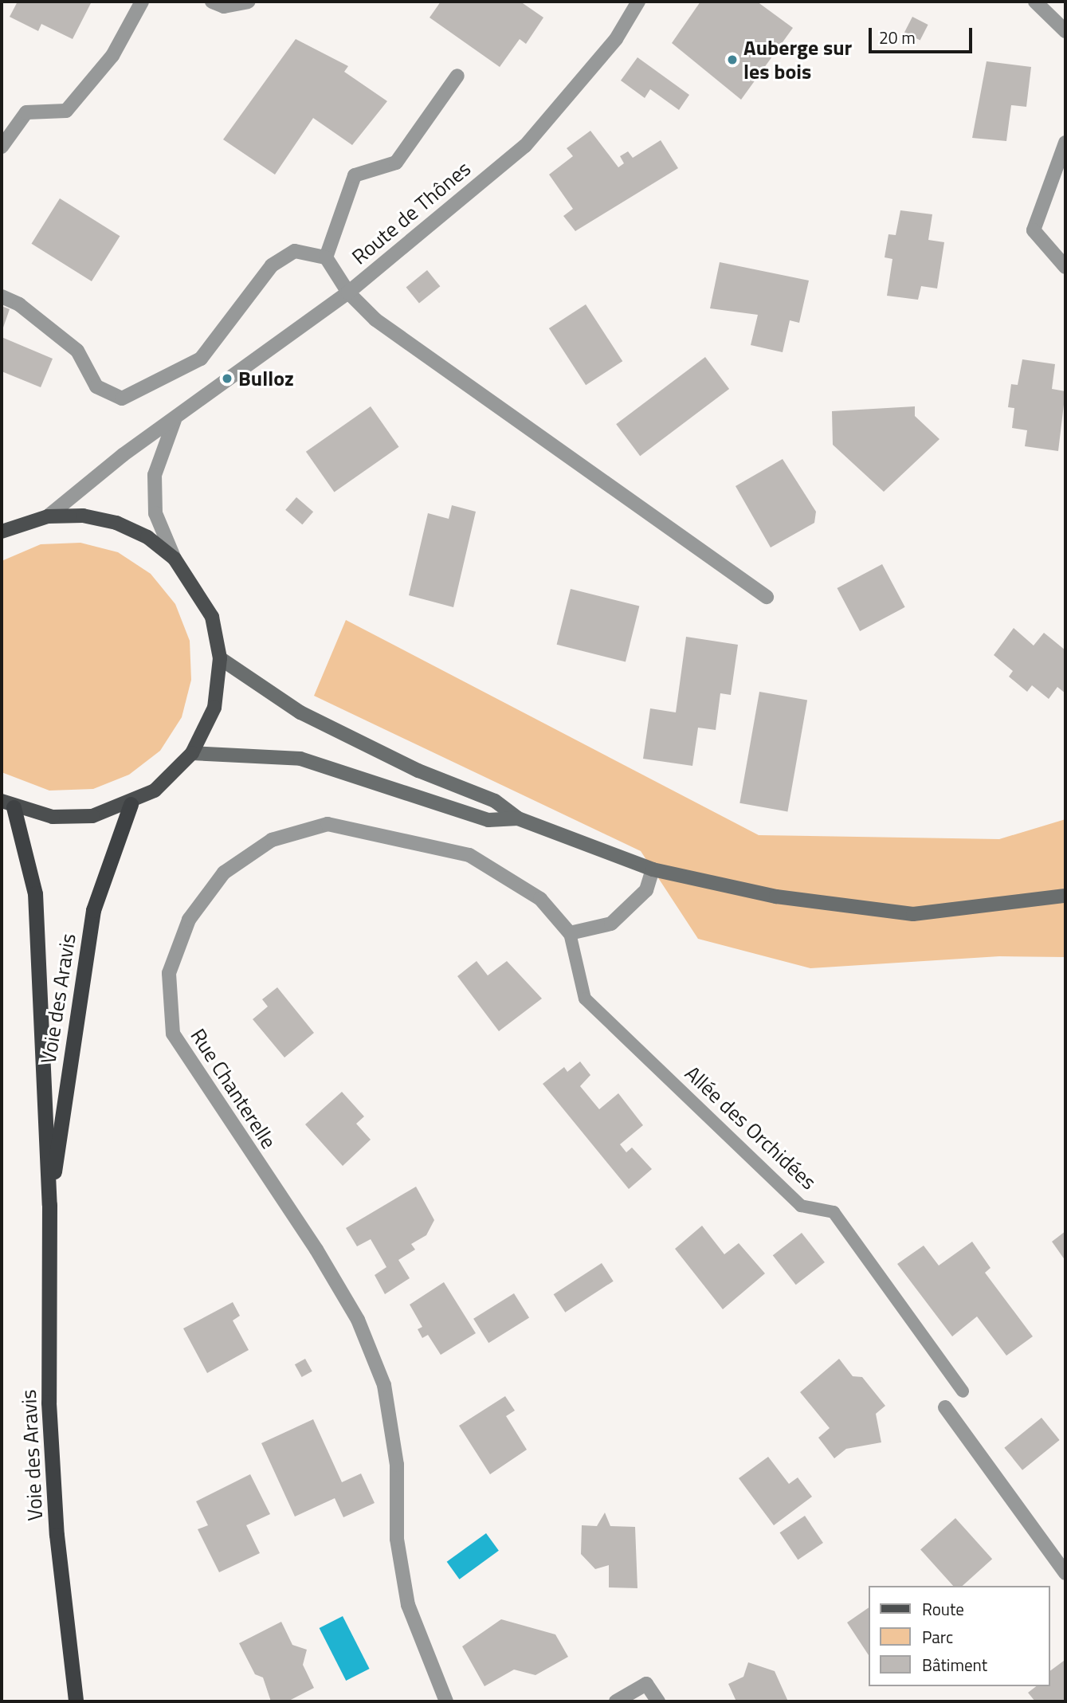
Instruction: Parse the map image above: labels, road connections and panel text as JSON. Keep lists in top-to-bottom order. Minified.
{"streets":{"highway":["Voie des Aravis"],"street":["Route de Thônes","Rue Chanterelle"],"lane":["Allée des Orchidées"]},"crossings":[["Rue Chanterelle","Allée des Orchidées"]],"places":["Auberge sur les bois","Bulloz"],"legend":["Route","Parc","Bâtiment"],"scale_bar":"20 m"}
